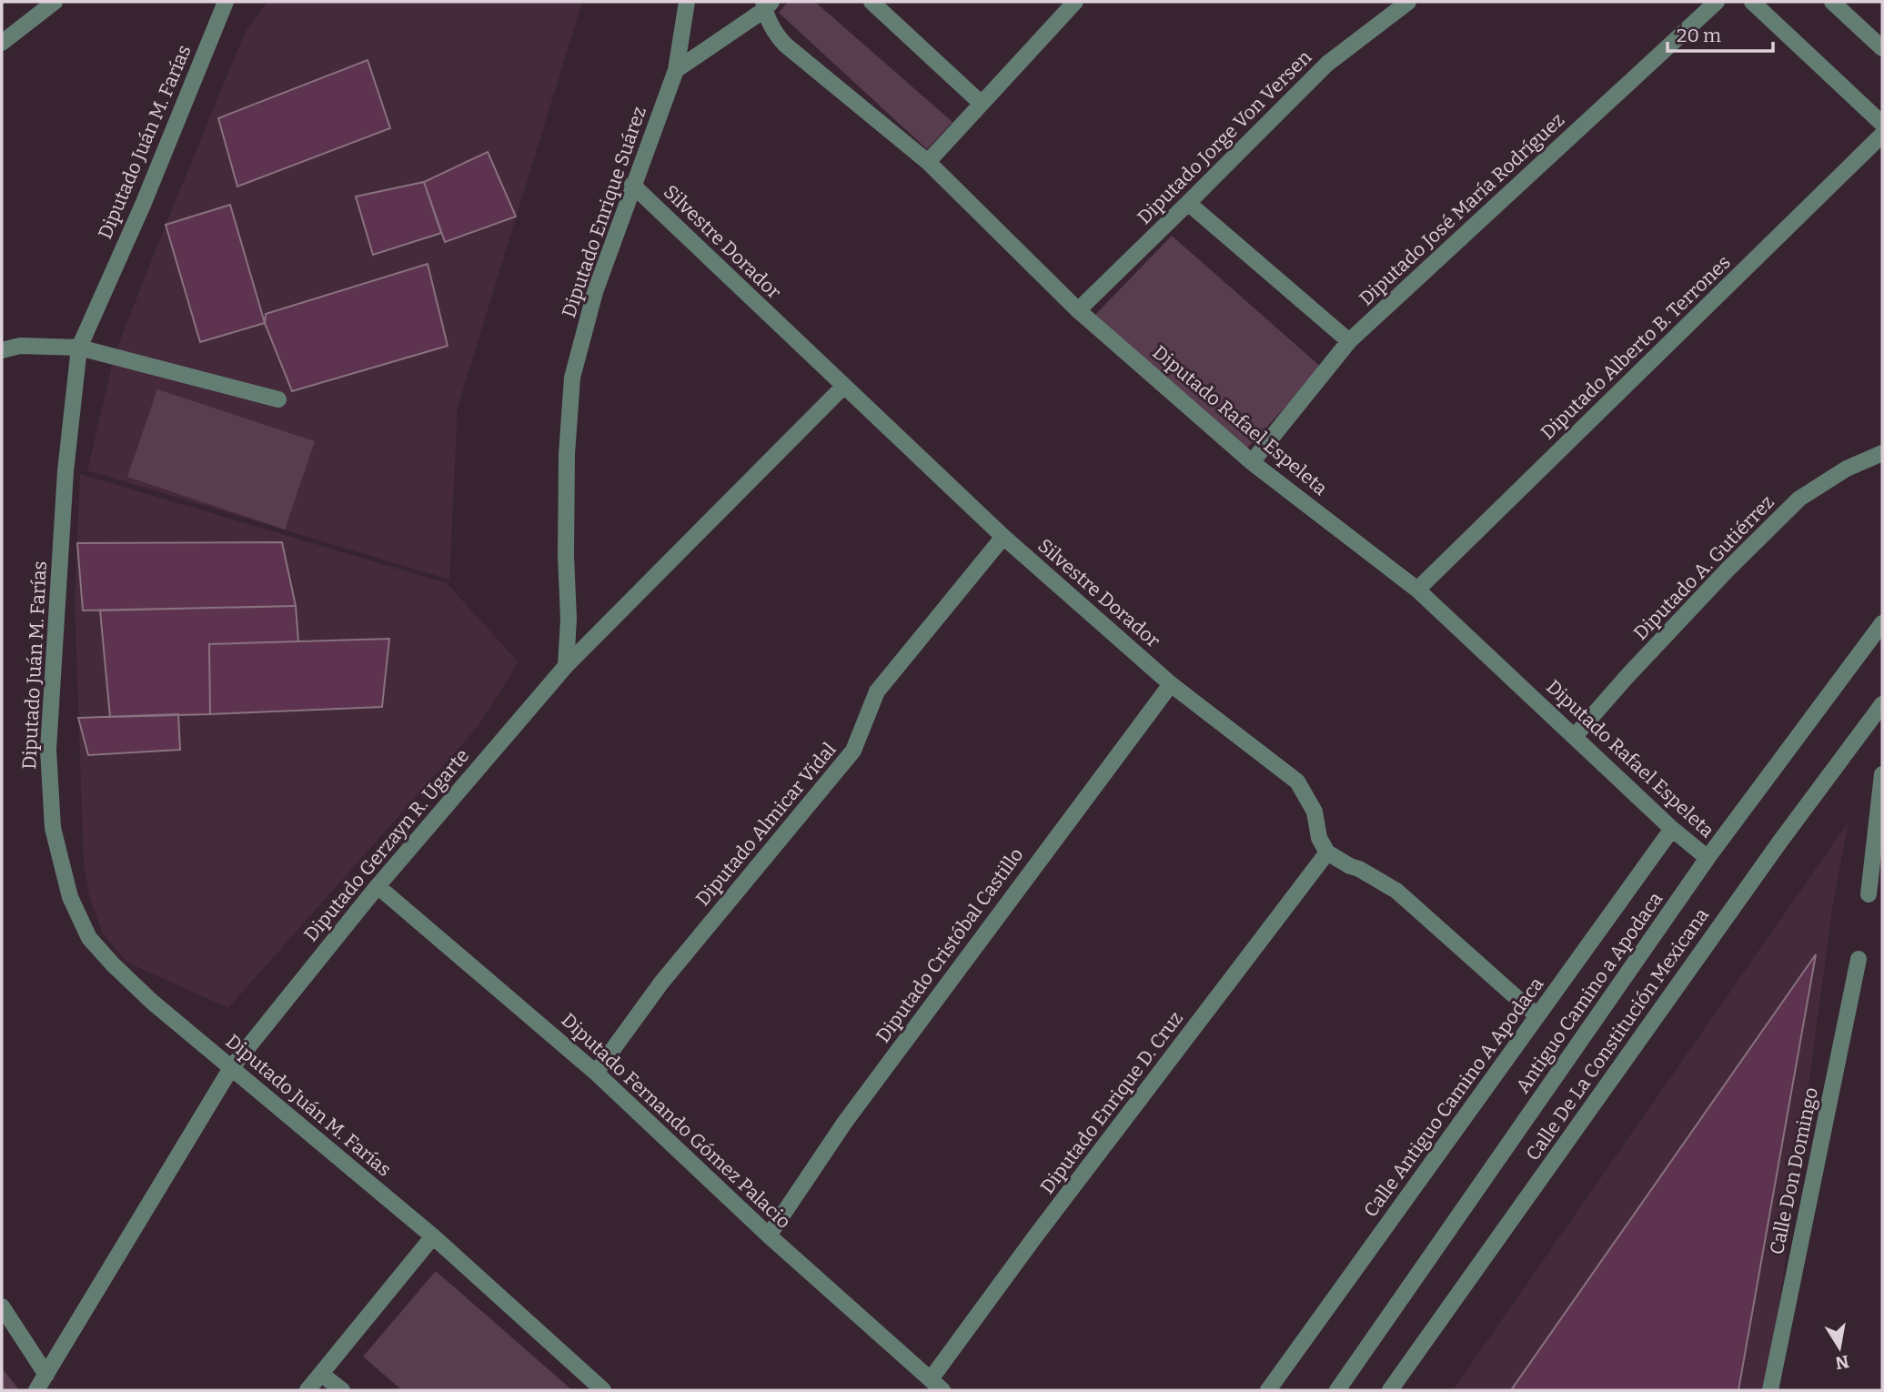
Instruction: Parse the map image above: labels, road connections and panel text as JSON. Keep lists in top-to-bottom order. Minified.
{"streets":{"street":["Diputado Jorge Von Versen","Diputado Juán M. Farías","Diputado José María Rodríguez","Diputado Enrique Suárez","Silvestre Dorador","Diputado Alberto B. Terrones","Diputado Rafael Espeleta","Diputado A. Gutiérrez","Diputado Almicar Vidal","Diputado Gerzayn R. Ugarte","Diputado Cristóbal Castillo","Antiguo Camino a Apodaca","Calle De La Constitución Mexicana","Calle Antiguo Camino A Apodaca","Diputado Enrique D. Cruz","Diputado Fernando Gómez Palacio","Calle Don Domingo"]},"crossings":[["Diputado Jorge Von Versen","Diputado Rafael Espeleta"],["Diputado Juán M. Farías","Diputado Gerzayn R. Ugarte"],["Diputado José María Rodríguez","Diputado Rafael Espeleta"],["Diputado Enrique Suárez","Silvestre Dorador"],["Diputado Enrique Suárez","Diputado Gerzayn R. Ugarte"],["Silvestre Dorador","Diputado Almicar Vidal"],["Silvestre Dorador","Diputado Gerzayn R. Ugarte"],["Silvestre Dorador","Diputado Cristóbal Castillo"],["Silvestre Dorador","Diputado Enrique D. Cruz"],["Diputado Alberto B. Terrones","Diputado Rafael Espeleta"],["Diputado Rafael Espeleta","Diputado A. Gutiérrez"],["Diputado Rafael Espeleta","Antiguo Camino a Apodaca"],["Diputado Rafael Espeleta","Calle Antiguo Camino A Apodaca"],["Diputado Almicar Vidal","Diputado Fernando Gómez Palacio"],["Diputado Gerzayn R. Ugarte","Diputado Fernando Gómez Palacio"],["Diputado Cristóbal Castillo","Diputado Fernando Gómez Palacio"],["Diputado Enrique D. Cruz","Diputado Fernando Gómez Palacio"]],"scale_bar":"20 m","north":"bottom"}
